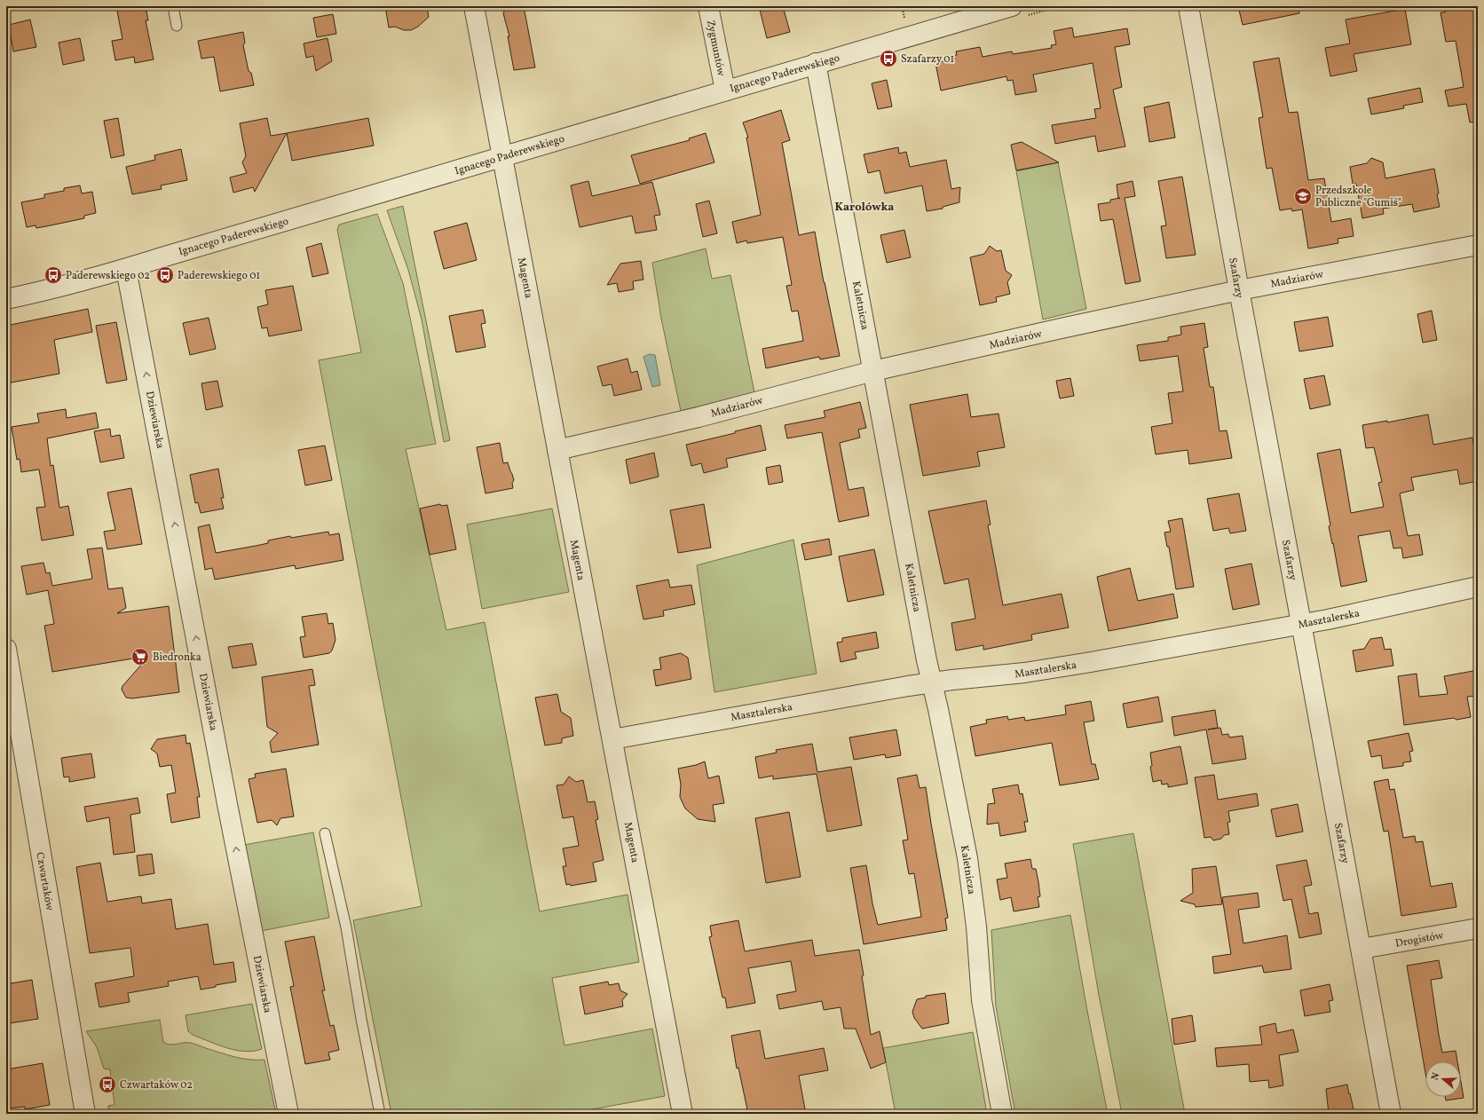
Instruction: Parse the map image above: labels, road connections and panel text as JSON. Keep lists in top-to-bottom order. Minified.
{"streets":{"street":["Zygmuntów","Ignacego Paderewskiego","Magenta","Szafarzy","Madziarów","Kaletnicza","Dziewiarska","Masztalerska","Czwartaków","Drogistów"]},"crossings":[["Zygmuntów","Ignacego Paderewskiego"],["Ignacego Paderewskiego","Magenta"],["Ignacego Paderewskiego","Kaletnicza"],["Ignacego Paderewskiego","Dziewiarska"],["Magenta","Madziarów"],["Magenta","Masztalerska"],["Szafarzy","Madziarów"],["Szafarzy","Masztalerska"],["Szafarzy","Drogistów"],["Madziarów","Kaletnicza"],["Kaletnicza","Masztalerska"]],"one_way":["Dziewiarska"],"districts":["Karolówka"],"places":{"bus stop":["Szafarzy 01","Paderewskiego 02","Paderewskiego 01","Czwartaków 02"],"school or university":["Przedszkole Publiczne \"Gumiś\""],"supermarket":["Biedronka"]},"north":"left"}
